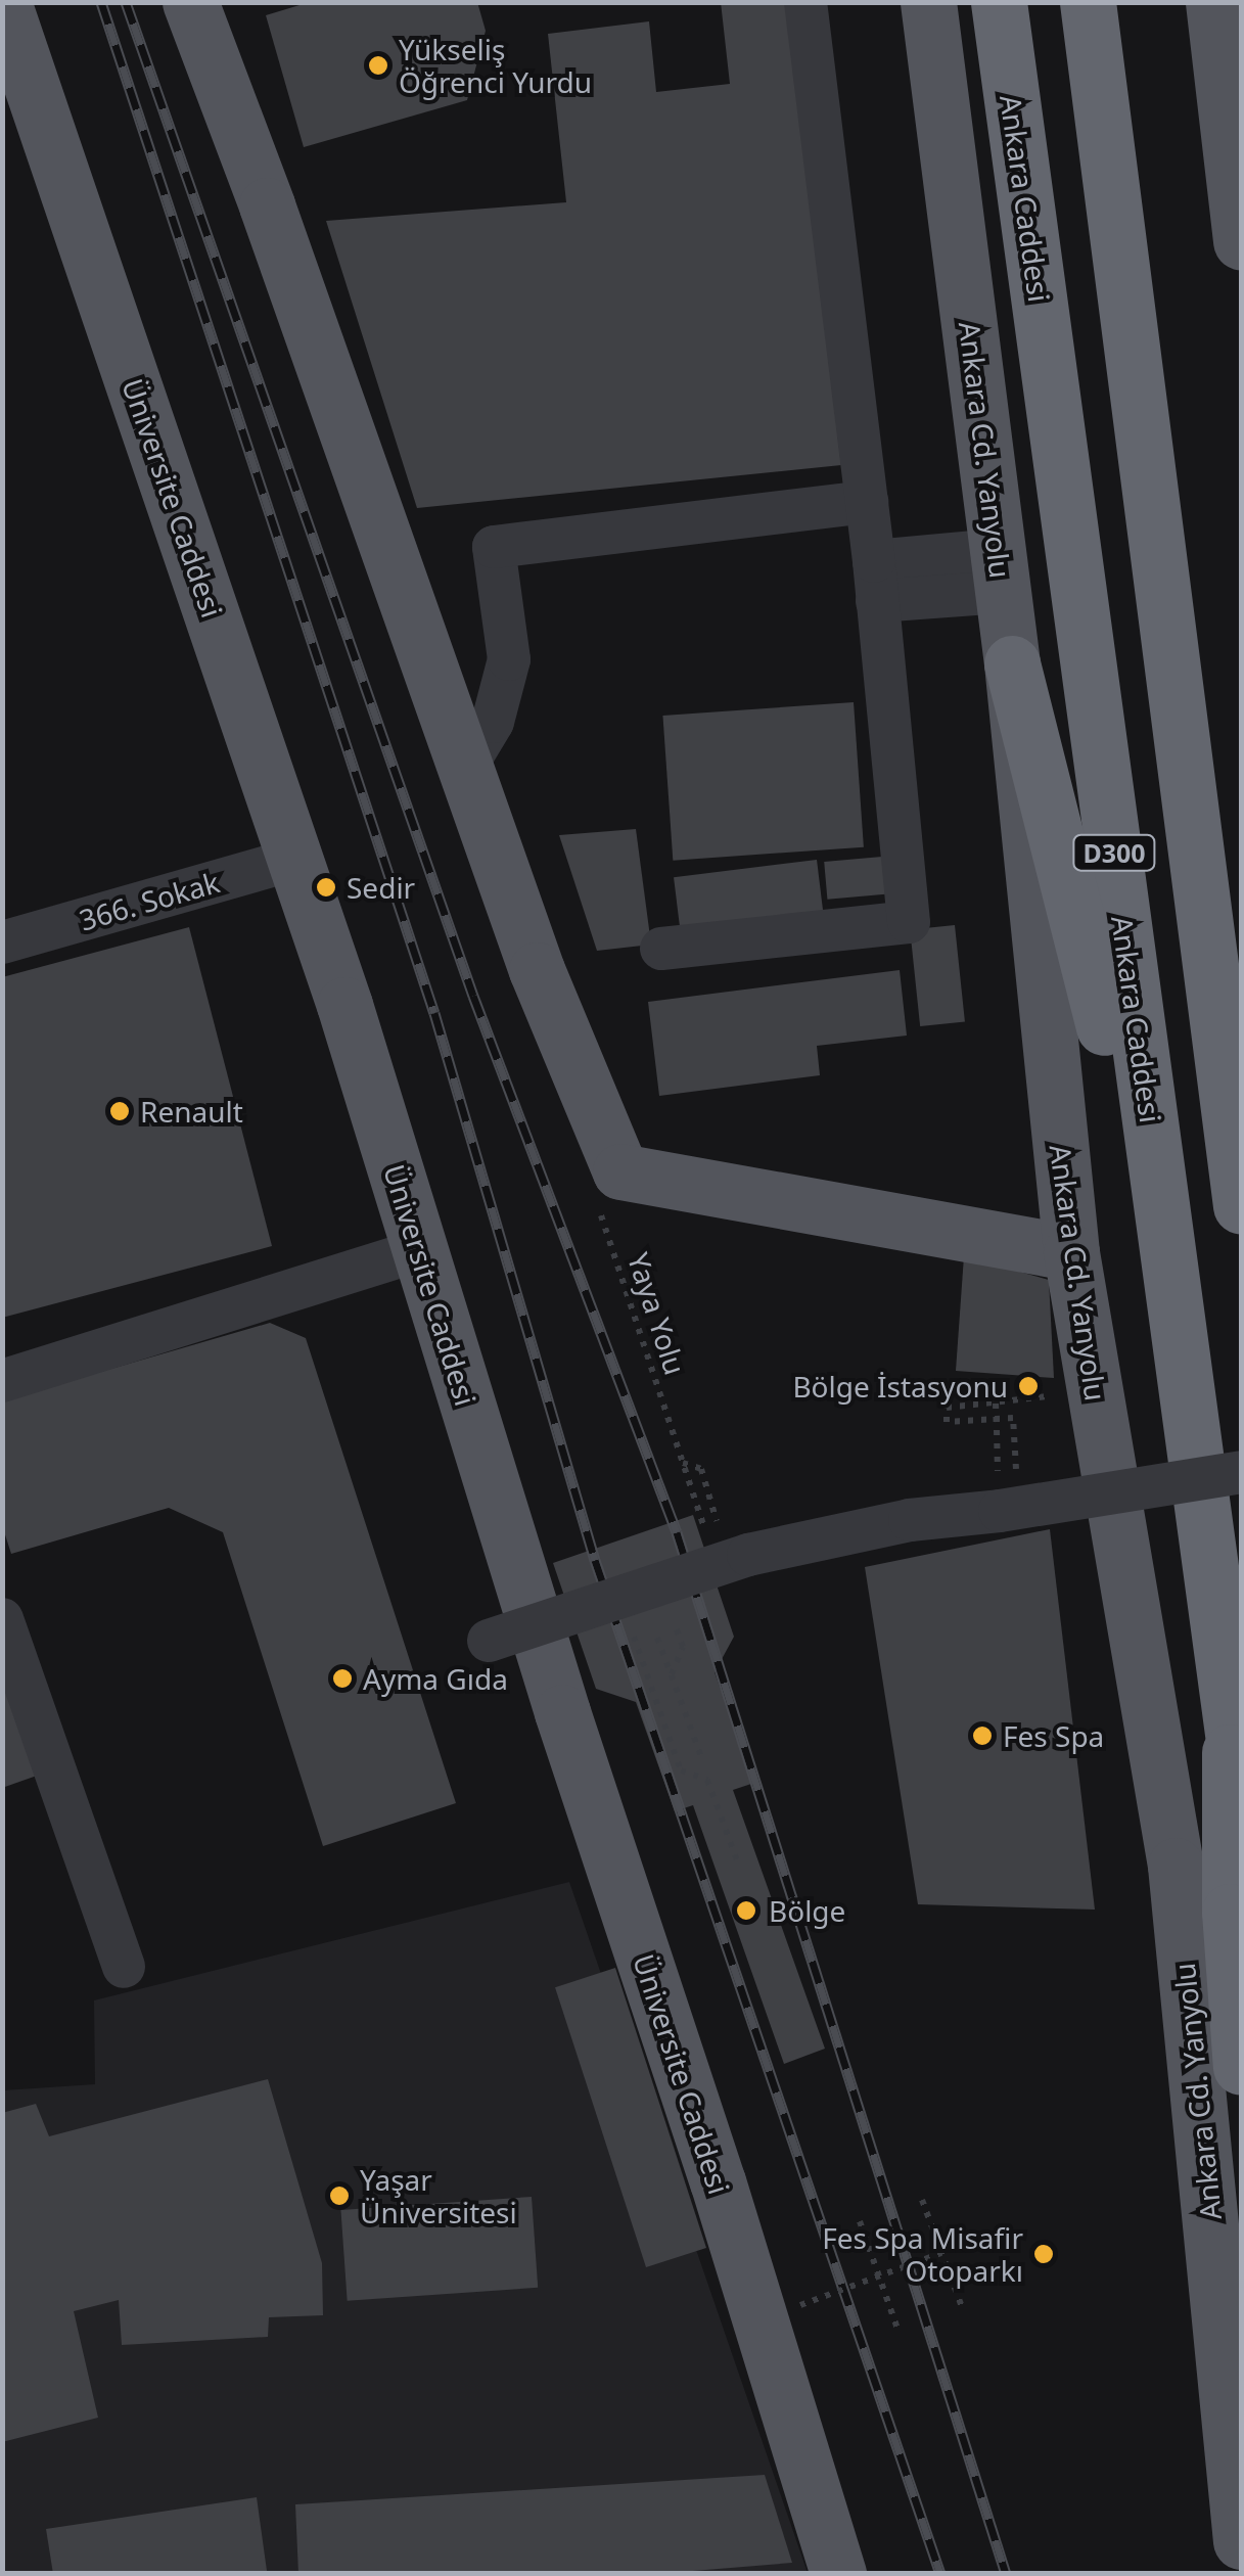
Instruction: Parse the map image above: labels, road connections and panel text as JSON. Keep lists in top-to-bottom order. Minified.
{"streets":{"highway":["Ankara Caddesi","D300"],"main road":["Ankara Cd. Yanyolu","Üniversite Caddesi"],"street":["366. Sokak"],"path":["Yaya Yolu"]},"crossings":[["Üniversite Caddesi","366. Sokak"]],"places":["Yükseliş Öğrenci Yurdu","Sedir","Renault","Bölge İstasyonu","Ayma Gıda","Fes Spa","Bölge","Yaşar Üniversitesi","Fes Spa Misafir Otoparkı"]}
